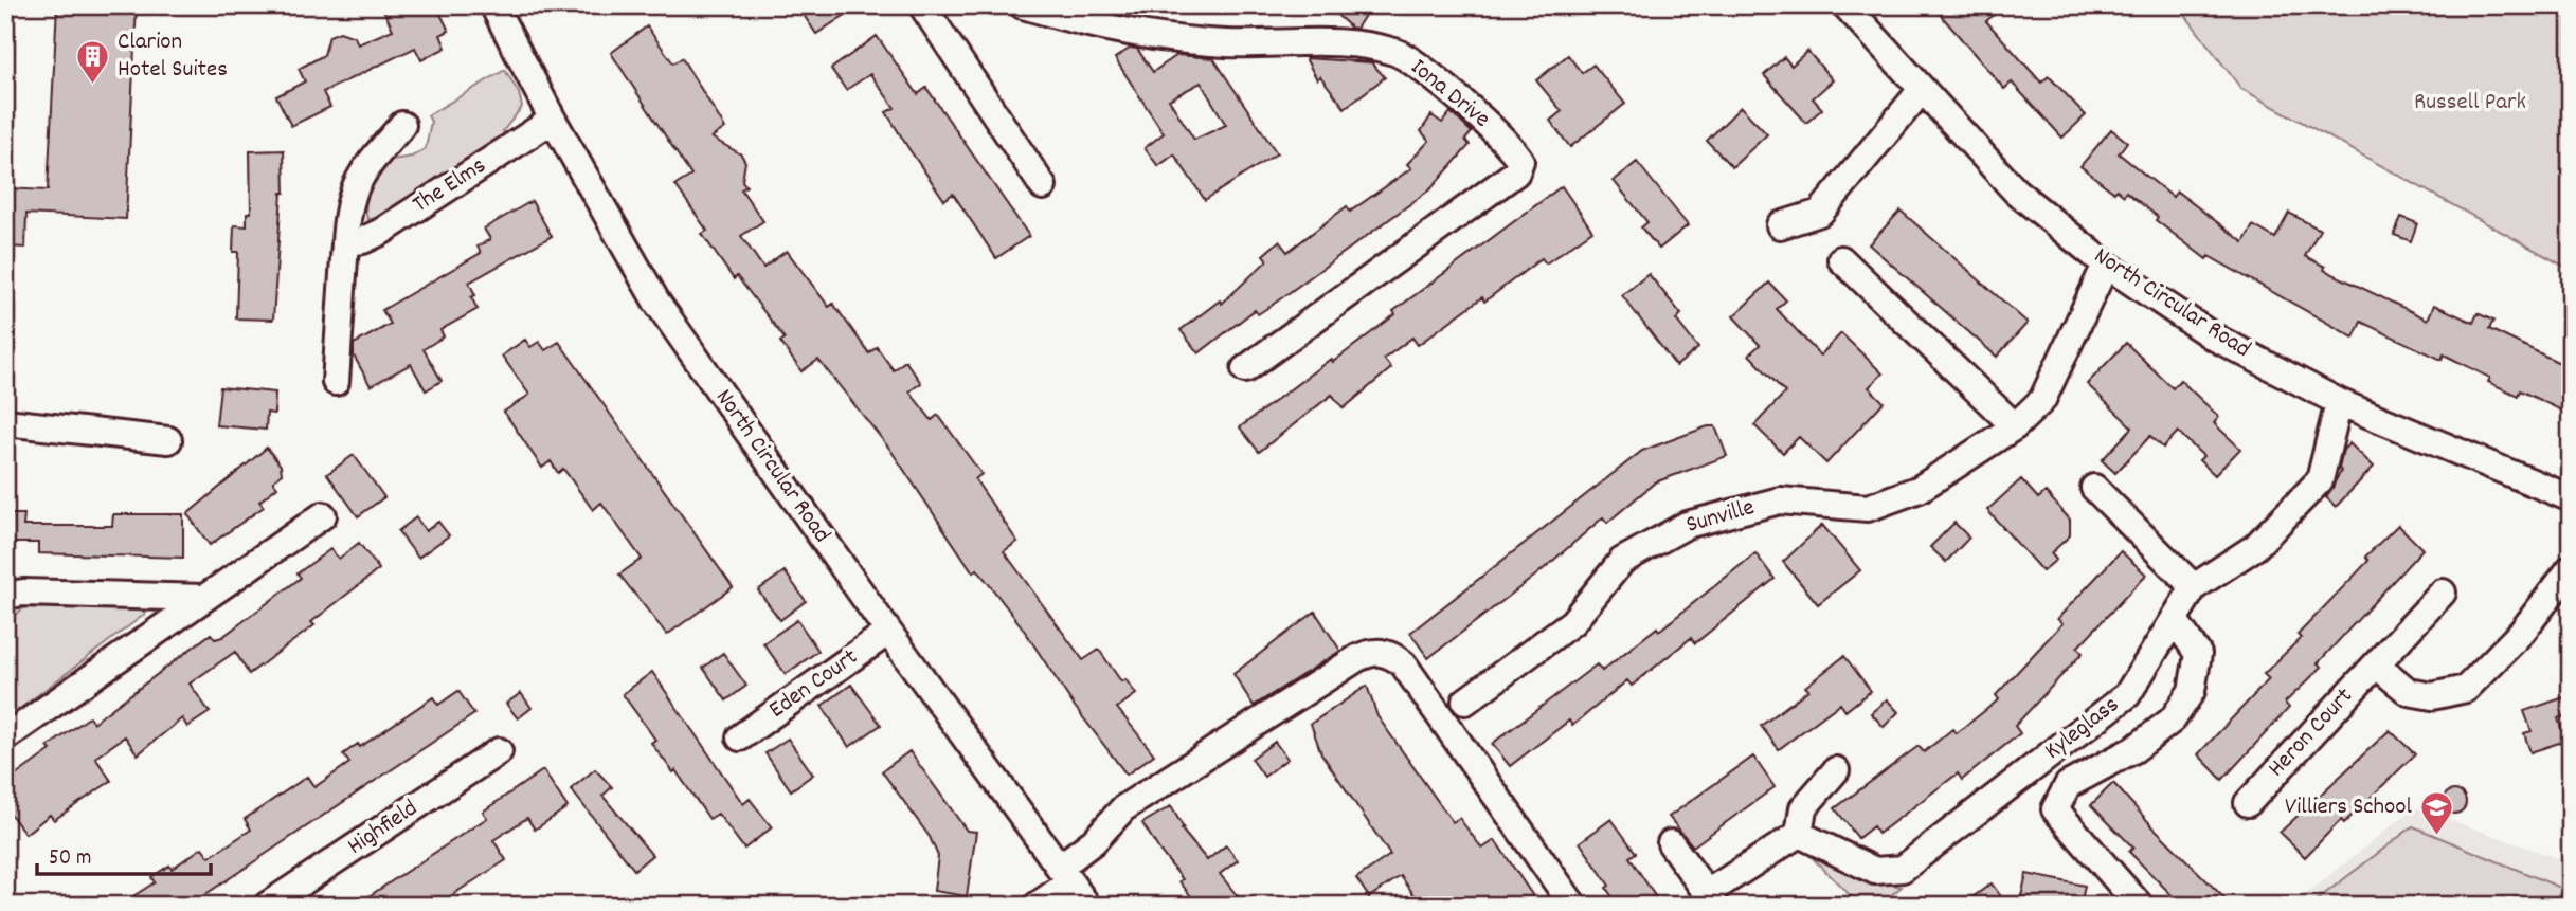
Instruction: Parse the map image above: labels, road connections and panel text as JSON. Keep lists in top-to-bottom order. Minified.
{"streets":{"street":["Iona Drive","The Elms","North Circular Road","Sunville","Eden Court","Kyleglass","Heron Court","Highfield"]},"crossings":[["The Elms","North Circular Road"],["North Circular Road","Sunville"],["North Circular Road","Eden Court"],["North Circular Road","Kyleglass"]],"parks":["Russell Park"],"places":{"building":["Clarion Hotel Suites"],"school or university":["Villiers School"]},"scale_bar":"50 m"}
